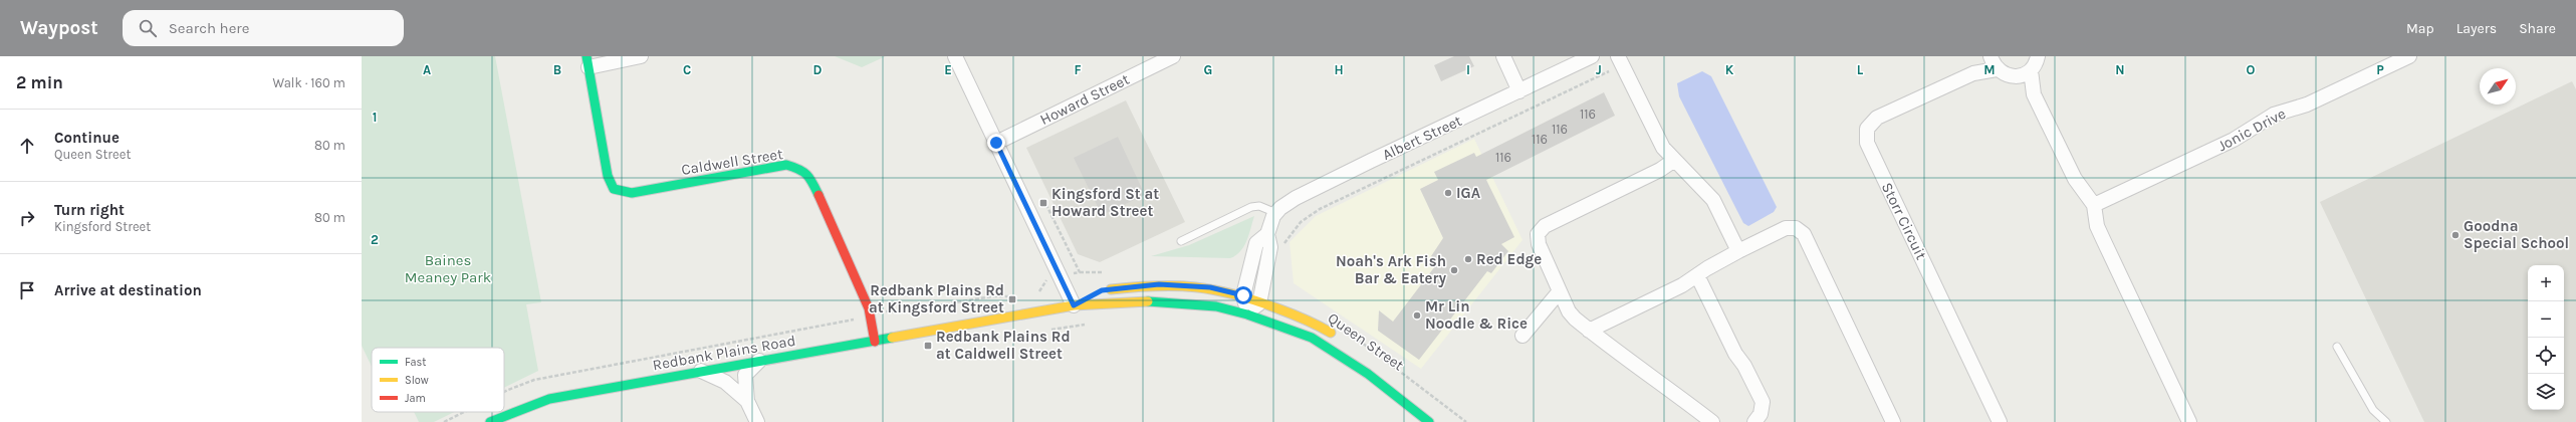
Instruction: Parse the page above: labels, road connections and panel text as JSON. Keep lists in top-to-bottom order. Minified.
{"streets":{"main road":["Caldwell Street","Queen Street","Redbank Plains Road"],"street":["Howard Street","Jonic Drive","Albert Street","Storr Circuit"]},"crossings":[["Albert Street","Queen Street"],["Caldwell Street","Redbank Plains Road"],["Queen Street","Redbank Plains Road"]],"parks":["Baines Meaney Park"],"places":{"other":["IGA","Goodna Special School","Red Edge","Noah's Ark Fish Bar & Eatery","Mr Lin Noodle & Rice"],"transit":["Kingsford St at Howard Street","Redbank Plains Rd at Kingsford Street","Redbank Plains Rd at Caldwell Street"]},"house_numbers":["116","116","116","116"],"legend":["Fast","Slow","Jam"],"north":"top right","page":{"header":"Waypost","search":"Search here","nav":["Map","Layers","Share"],"heading":["2 min","Walk · 160 m"],"list":[["Continue","Queen Street","80 m"],["Turn right","Kingsford Street","80 m"],"Arrive at destination"],"map_buttons":["+","−"]},"grid":{"columns":["A","B","C","D","E","F","G","H","I","J","K","L","M","N","O","P"],"rows":["1","2"]}}
